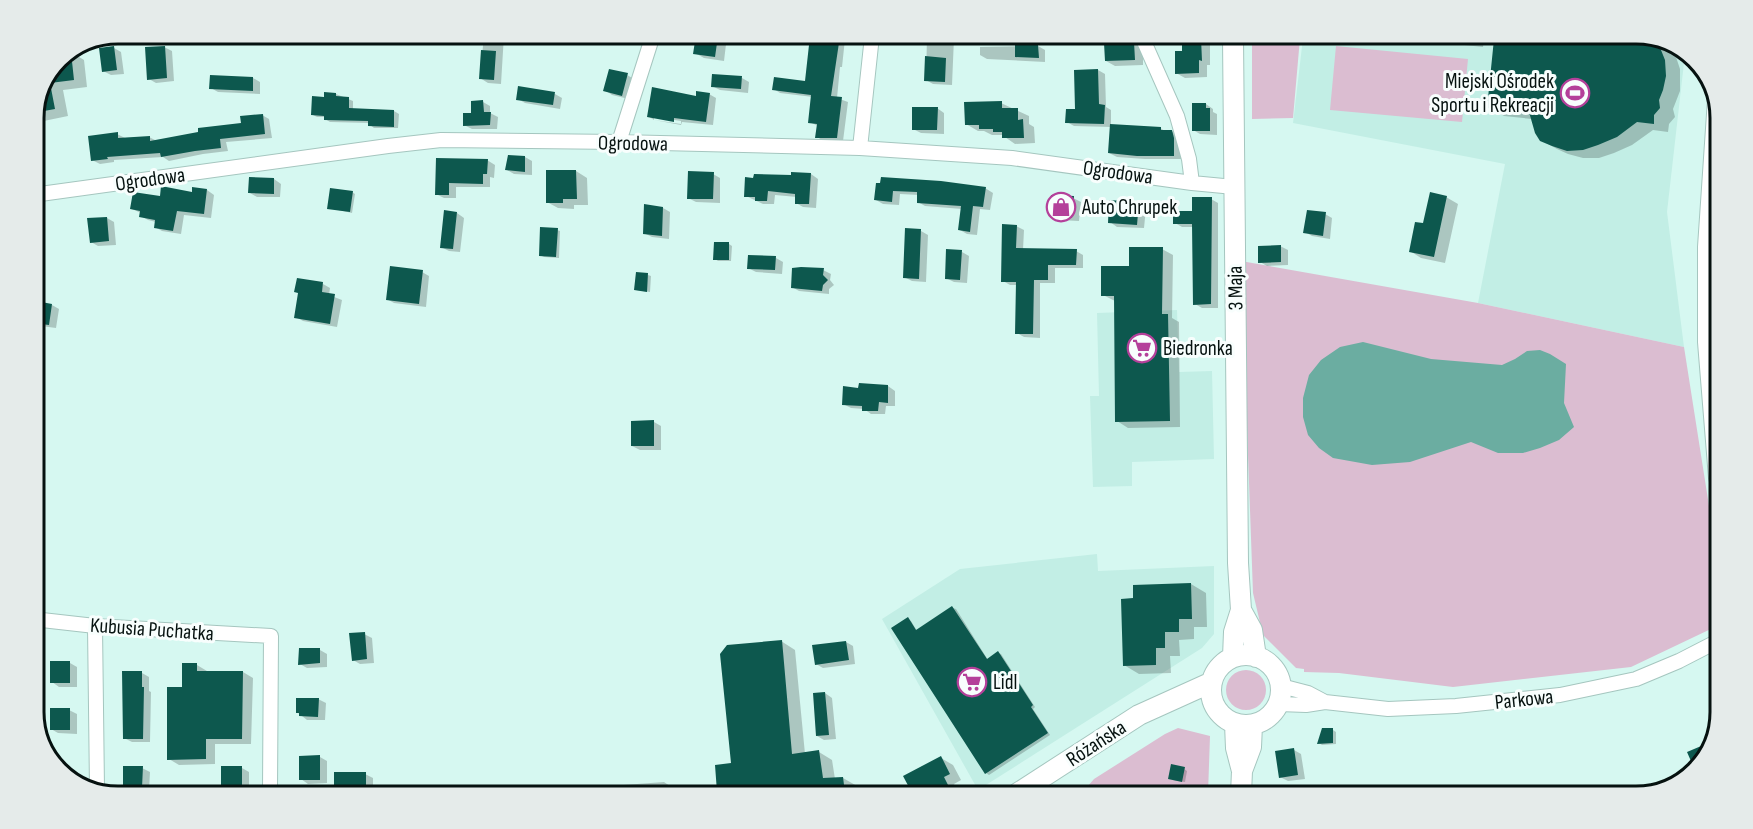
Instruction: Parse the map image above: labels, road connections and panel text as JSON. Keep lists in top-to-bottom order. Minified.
{"streets":{"street":["Ogrodowa","3 Maja","Kubusia Puchatka","Parkowa","Różańska"]},"crossings":[["Ogrodowa","3 Maja"],["3 Maja","Parkowa"],["3 Maja","Różańska"],["Parkowa","Różańska"]],"places":{"sports":["Miejski Ośrodek Sportu i Rekreacji"],"shop":["Auto Chrupek"],"supermarket":["Biedronka","Lidl"]}}
